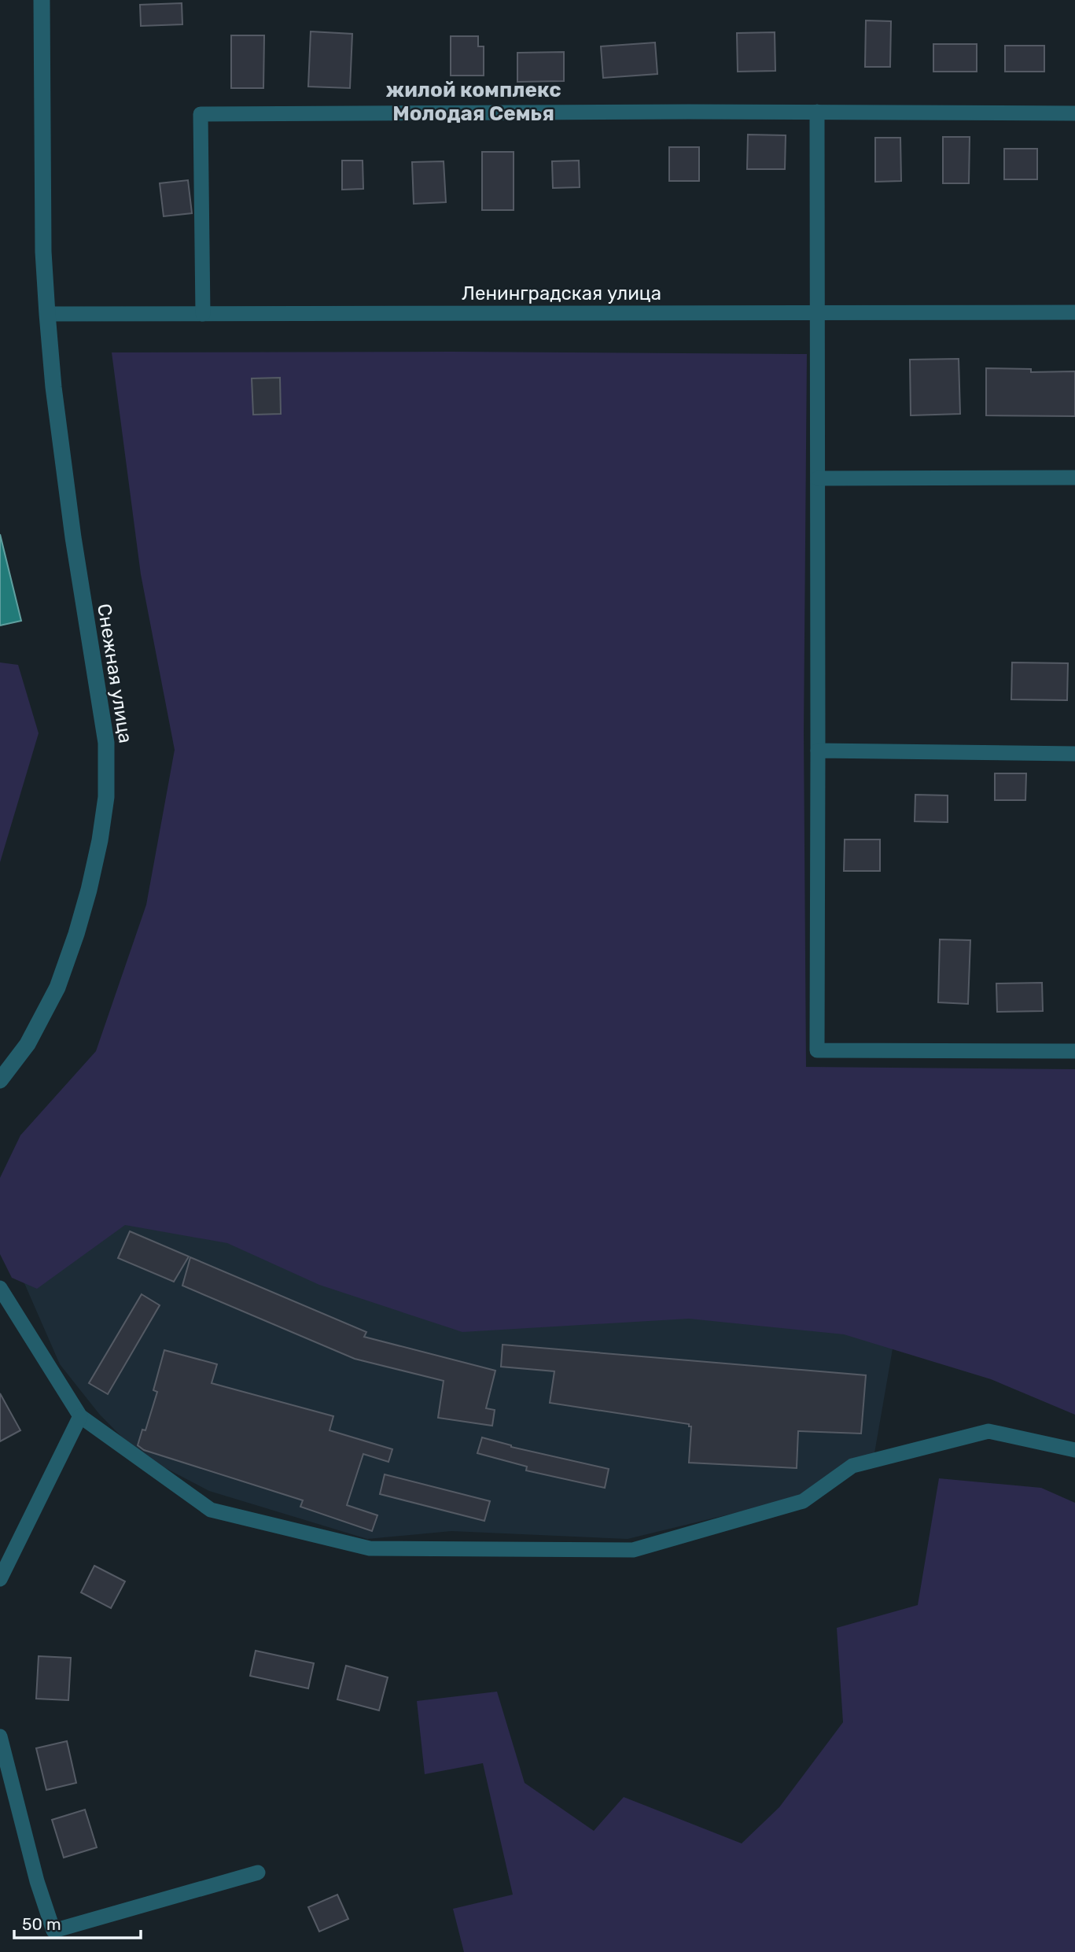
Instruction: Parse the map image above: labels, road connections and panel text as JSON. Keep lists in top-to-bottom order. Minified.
{"streets":{"street":["Ленинградская улица","Снежная улица"]},"crossings":[["Ленинградская улица","Снежная улица"]],"districts":["жилой комплекс Молодая Семья"],"scale_bar":"50 m"}
